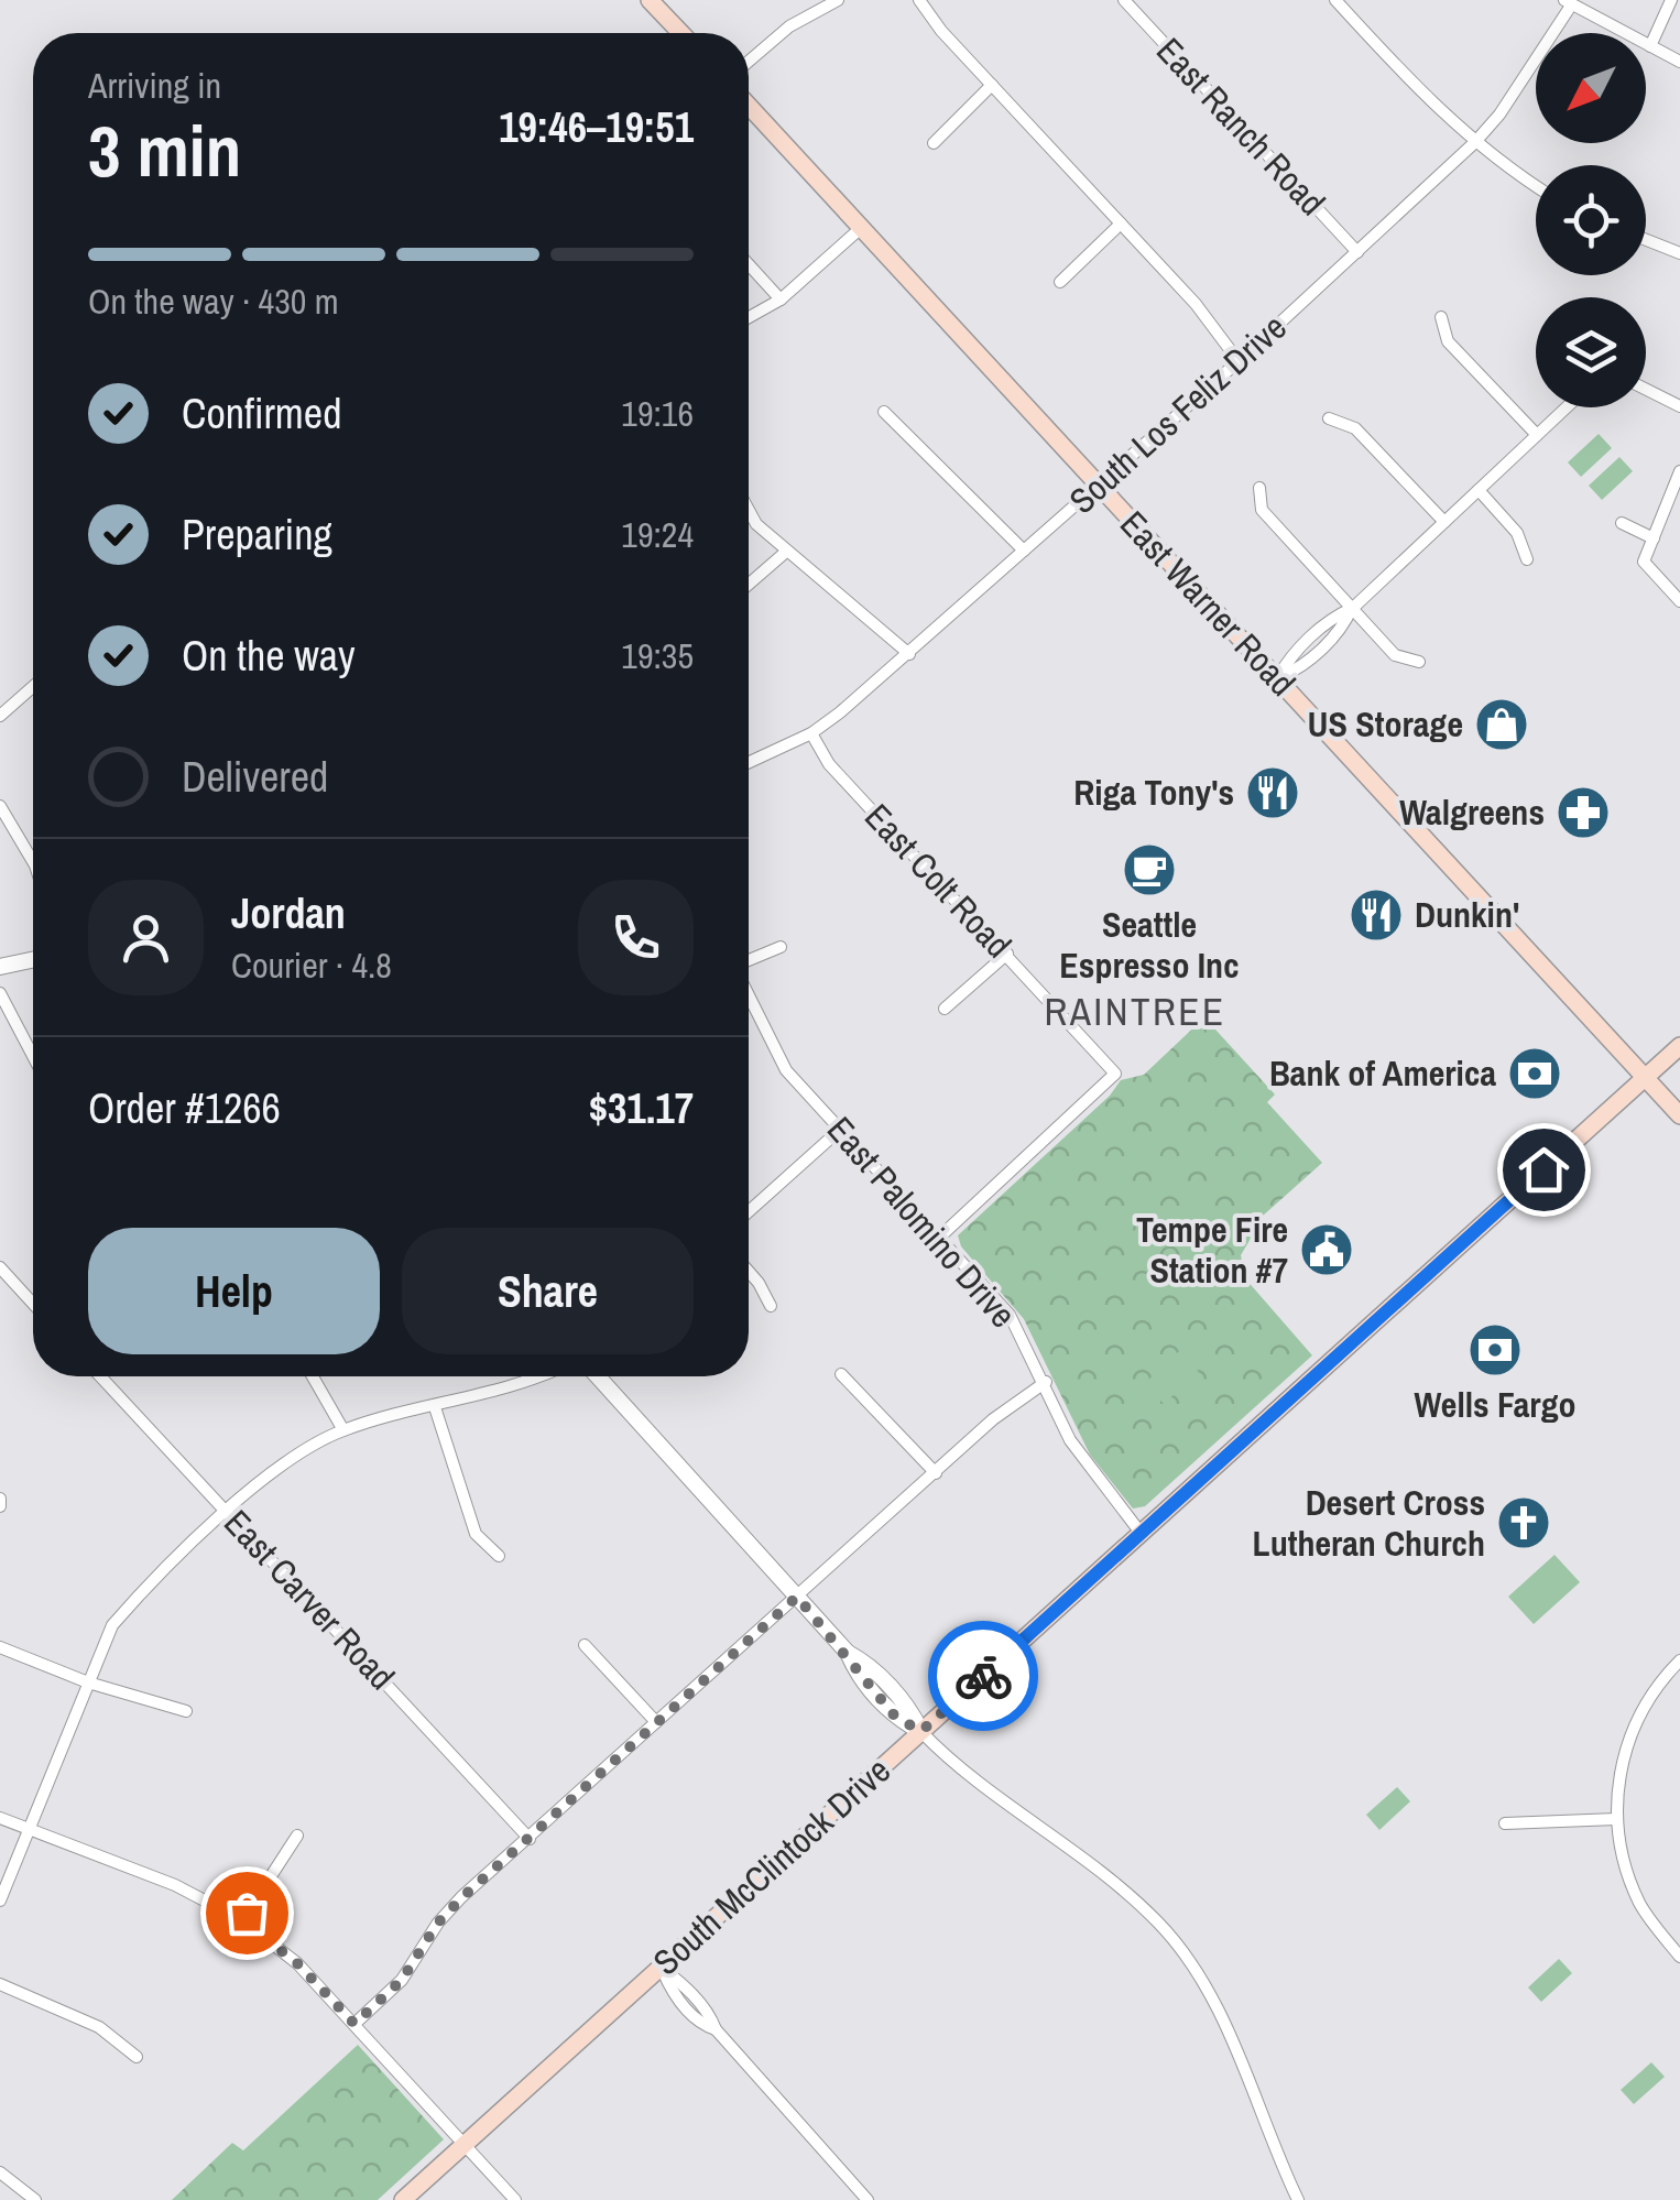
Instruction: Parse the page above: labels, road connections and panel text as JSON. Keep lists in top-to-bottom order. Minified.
{"streets":{"main road":["East Warner Road","South McClintock Drive"],"street":["East Ranch Road","South Los Feliz Drive","East Colt Road","East Palomino Drive","East Carver Road"]},"crossings":[["East Ranch Road","South Los Feliz Drive"],["South Los Feliz Drive","East Warner Road"],["South Los Feliz Drive","East Colt Road"],["East Warner Road","South McClintock Drive"],["East Colt Road","East Palomino Drive"],["East Palomino Drive","South McClintock Drive"]],"districts":["RAINTREE"],"places":{"shop":["US Storage"],"restaurant":["Riga Tony's","Dunkin'"],"pharmacy":["Walgreens"],"cafe":["Seattle Espresso Inc"],"bank":["Bank of America","Wells Fargo"],"public building":["Tempe Fire Station #7"],"church":["Desert Cross Lutheran Church"]},"north":"bottom left","page":{"heading":["3 min","Arriving in","19:46–19:51"],"panel":["Jordan","Courier · 4.8","Order #1266","$31.17"],"bar":"On the way · 430 m","list":[["Confirmed","19:16"],["Preparing","19:24"],["On the way","19:35"],"Delivered"],"buttons":["Help","Share"]}}
